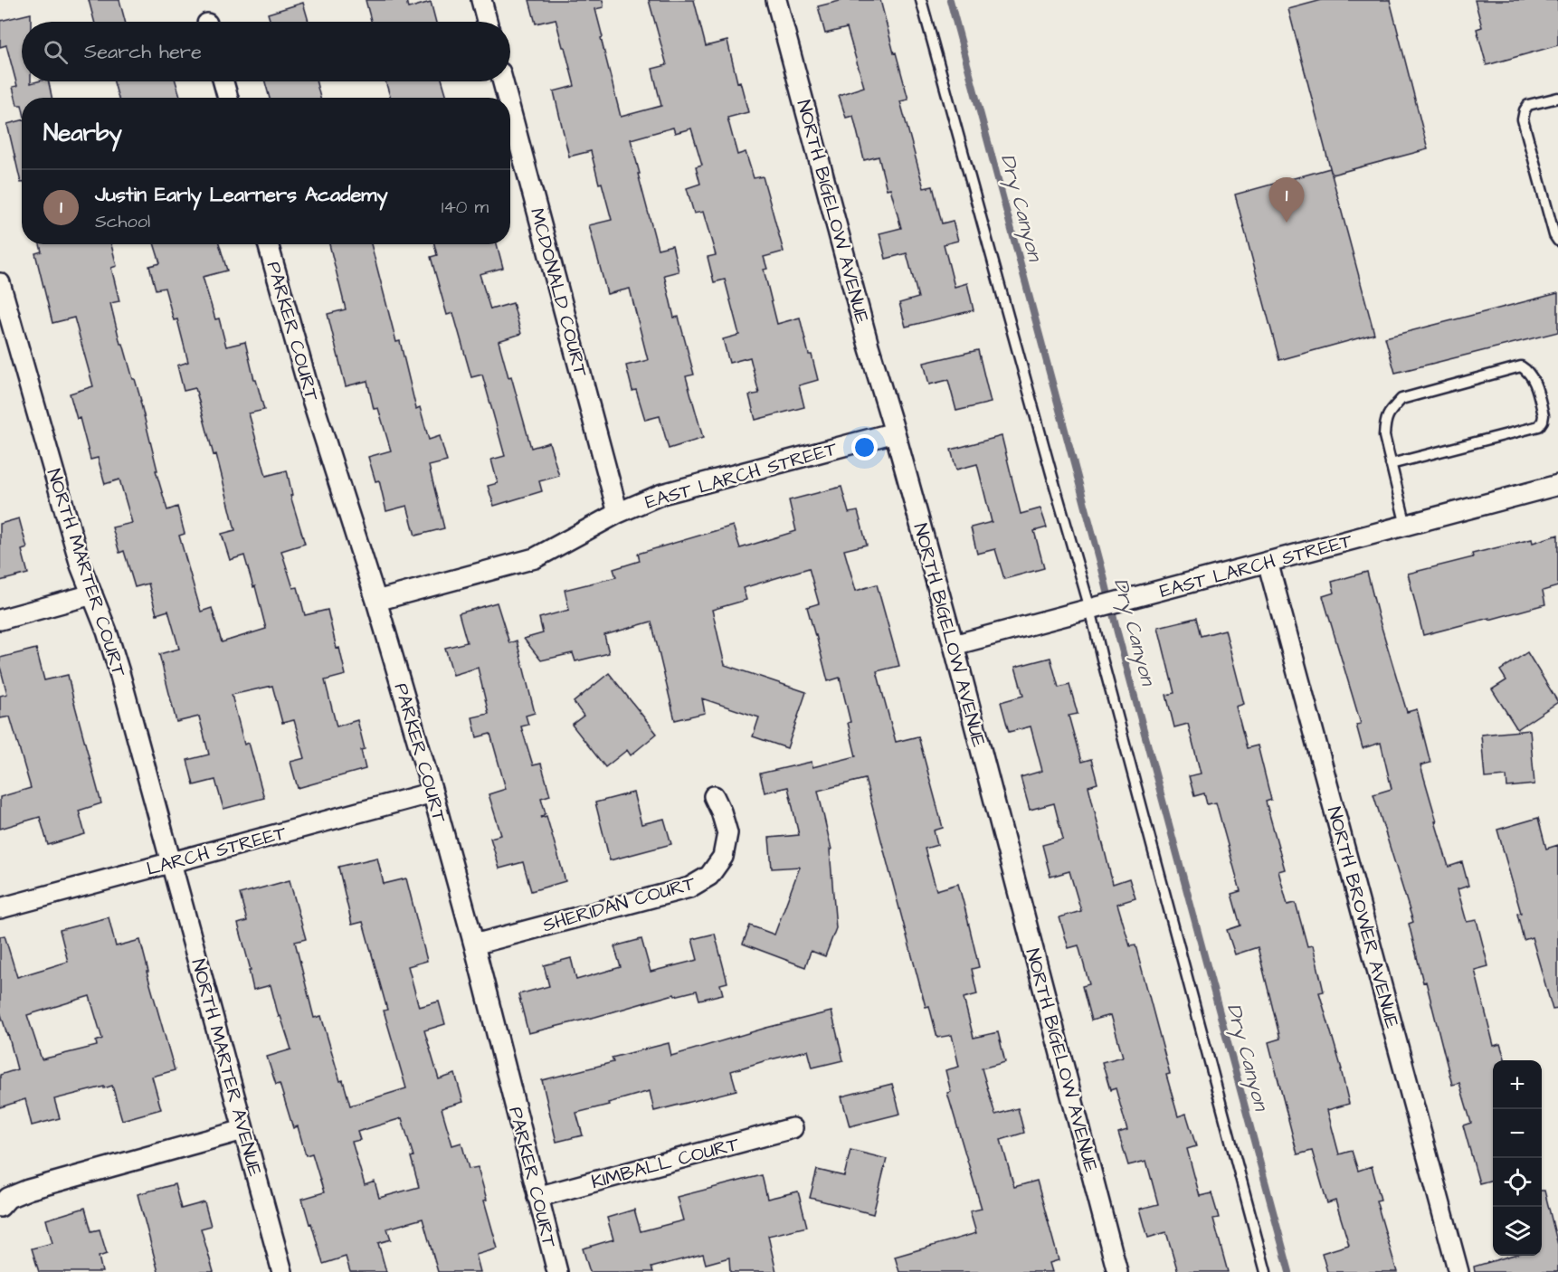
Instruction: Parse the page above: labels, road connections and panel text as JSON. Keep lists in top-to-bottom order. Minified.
{"streets":{"street":["NORTH BIGELOW AVENUE","MCDONALD COURT","PARKER COURT","EAST LARCH STREET","NORTH MARTER COURT","LARCH STREET","SHERIDAN COURT","NORTH BROWER AVENUE","NORTH MARTER AVENUE","KIMBALL COURT"]},"crossings":[["NORTH BIGELOW AVENUE","EAST LARCH STREET"],["MCDONALD COURT","EAST LARCH STREET"],["PARKER COURT","EAST LARCH STREET"],["PARKER COURT","LARCH STREET"],["PARKER COURT","SHERIDAN COURT"],["PARKER COURT","KIMBALL COURT"],["EAST LARCH STREET","NORTH BROWER AVENUE"],["NORTH MARTER COURT","LARCH STREET"],["NORTH MARTER COURT","NORTH MARTER AVENUE"],["LARCH STREET","NORTH MARTER AVENUE"]],"water":["Dry Canyon"],"page":{"search":"Search here","heading":"Nearby","list":[{"mark":"1","name":"Justin Early Learners Academy","note":"School","value":"140 m"}],"pins":"1","map_buttons":["+","−"]}}
